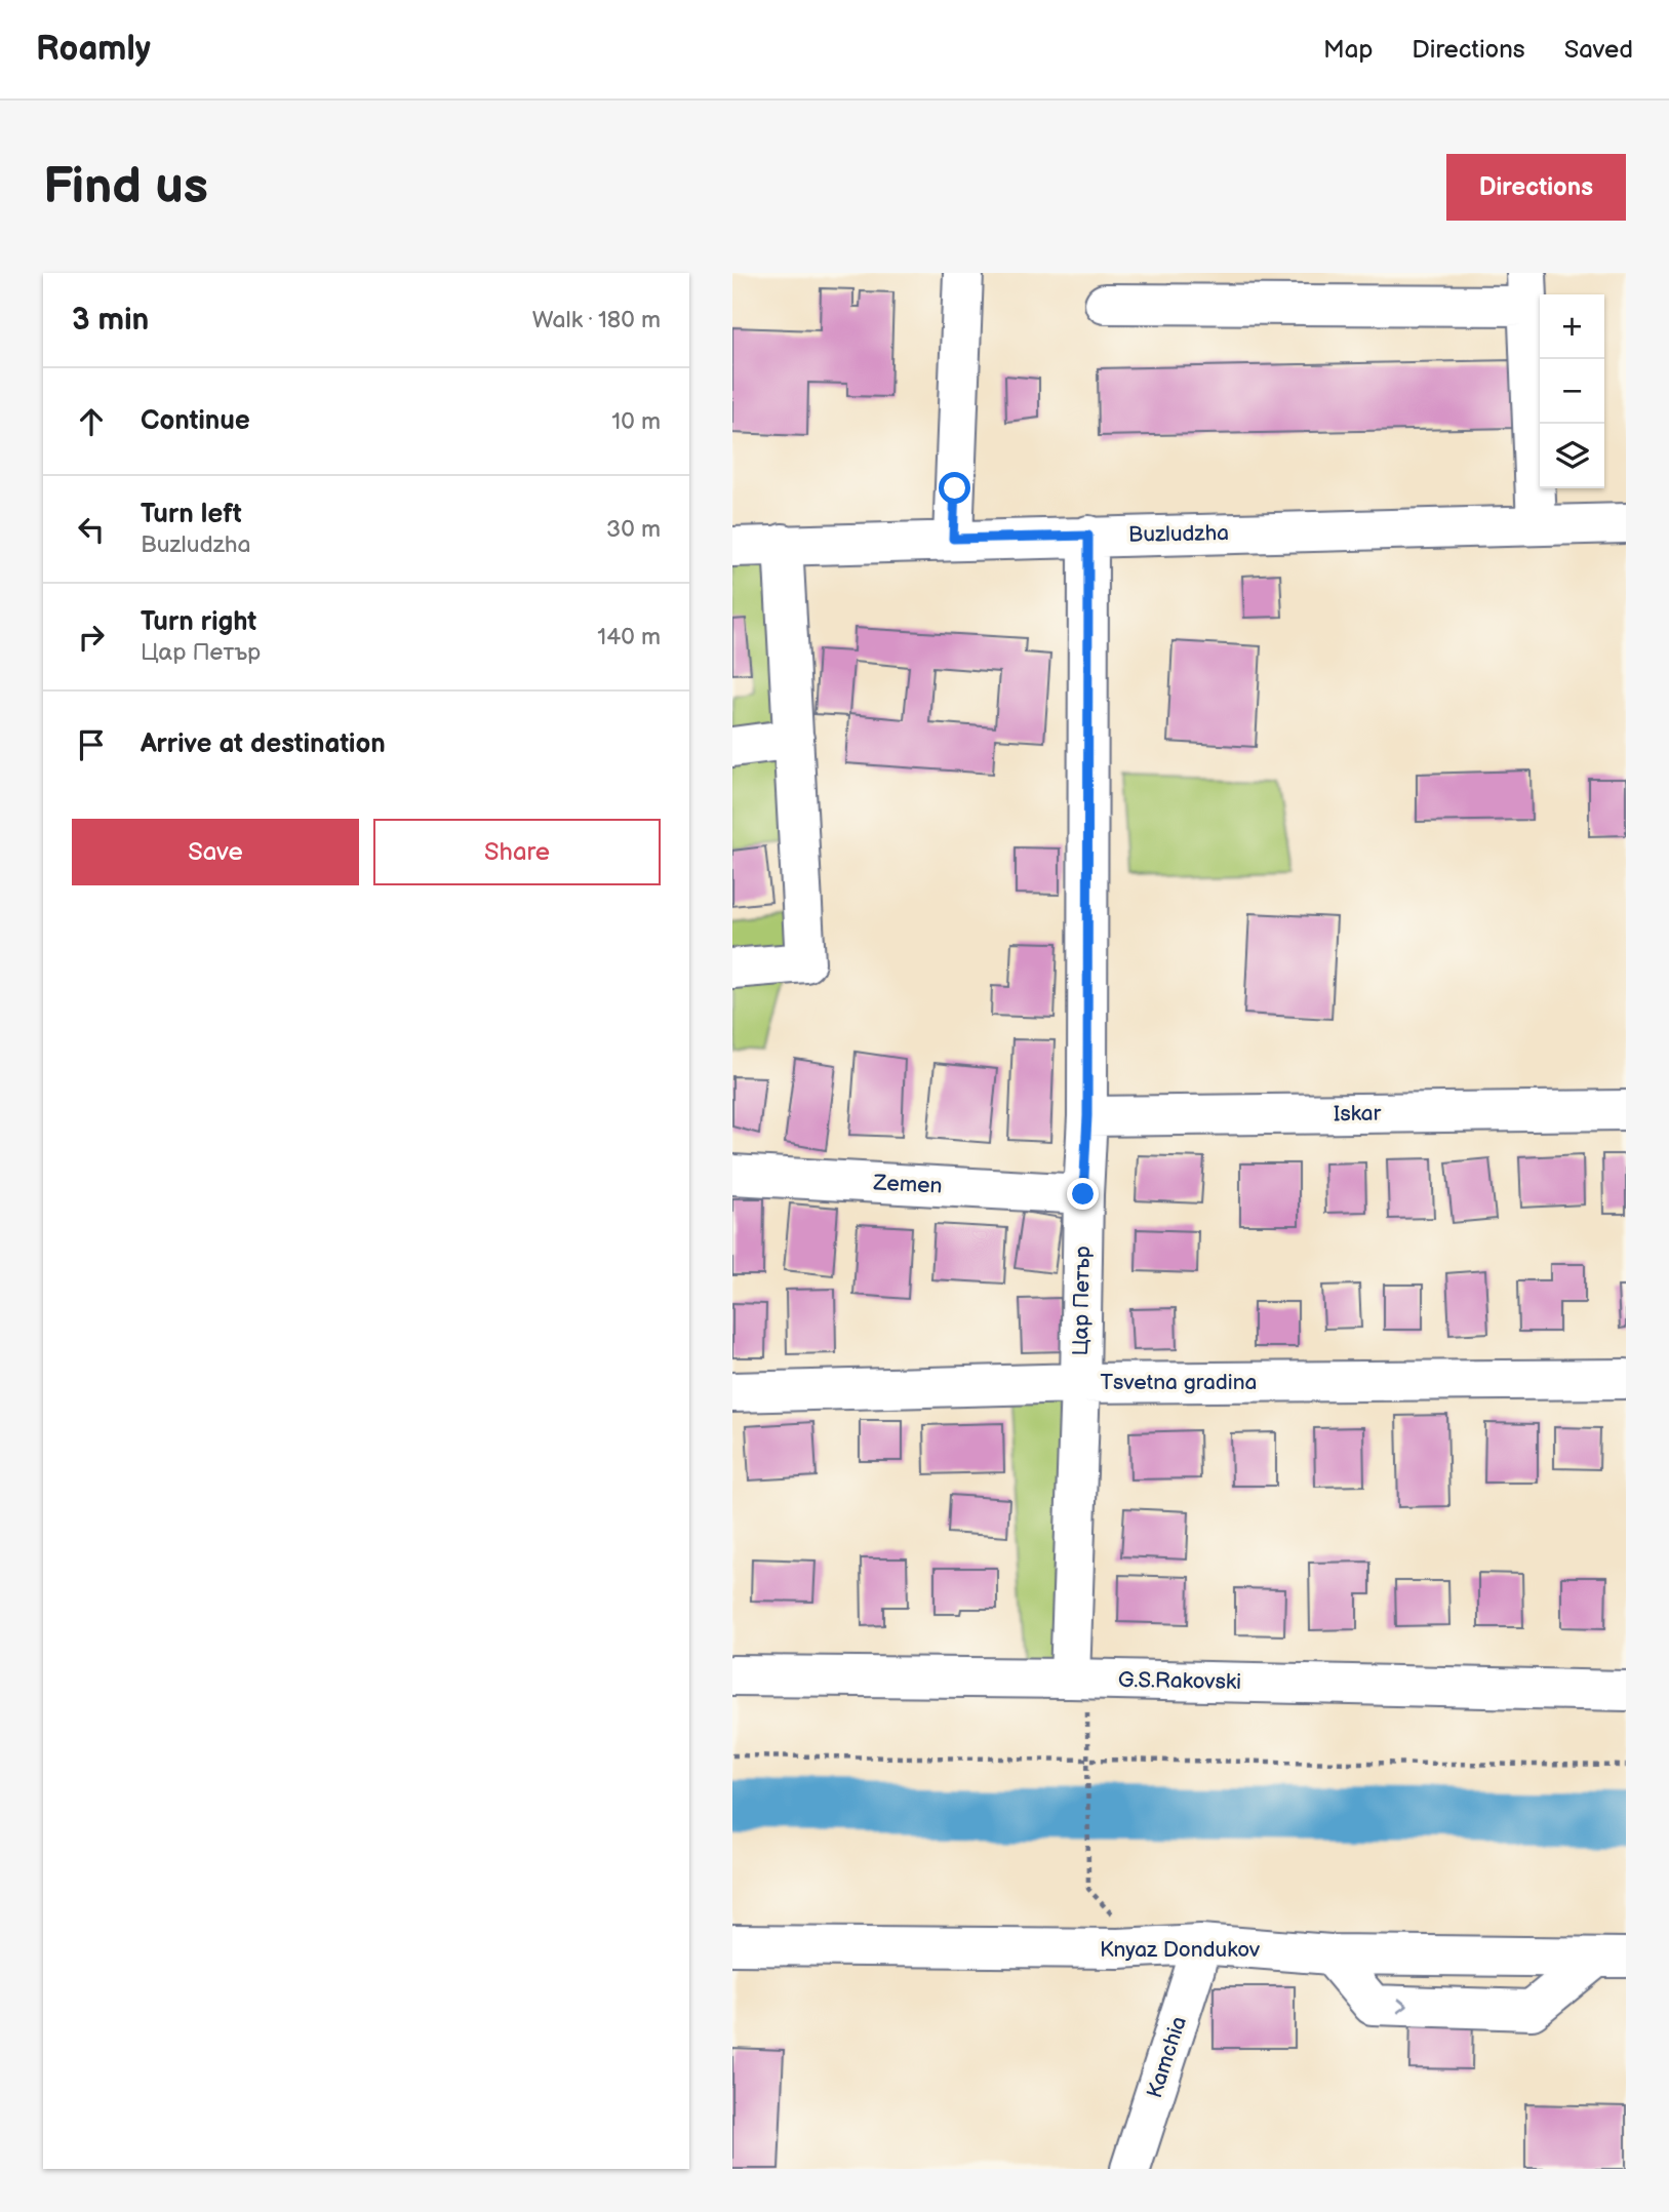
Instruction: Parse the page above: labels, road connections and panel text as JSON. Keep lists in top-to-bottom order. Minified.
{"streets":{"street":["Buzludzha","Iskar","Zemen","Цар Петър","Tsvetna gradina","G.S.Rakovski","Knyaz Dondukov","Kamchia"]},"crossings":[["Buzludzha","Цар Петър"],["Iskar","Цар Петър"],["Zemen","Цар Петър"],["Цар Петър","Tsvetna gradina"],["Цар Петър","G.S.Rakovski"],["Knyaz Dondukov","Kamchia"]],"page":{"header":"Roamly","nav":["Map","Directions","Saved"],"buttons":["Directions",["Save","Share"]],"title":"Find us","heading":["3 min","Walk · 180 m"],"map_buttons":["+","−"],"list":[["Continue","10 m"],["Turn left","Buzludzha","30 m"],["Turn right","Цар Петър","140 m"],"Arrive at destination"]}}
